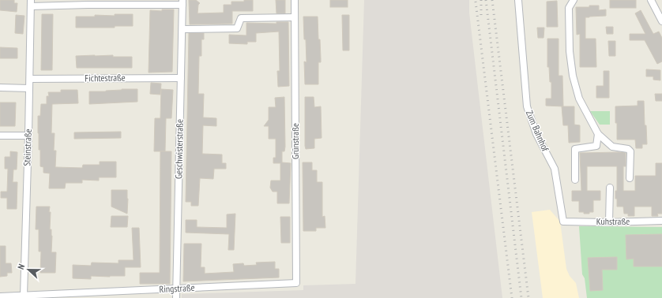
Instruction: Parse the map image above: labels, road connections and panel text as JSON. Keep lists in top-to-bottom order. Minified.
{"streets":{"street":["Fichtestraße","Zum Bahnhof","Grünstraße","Steinstraße","Geschwisterstraße","Kuhstraße","Ringstraße"]},"crossings":[["Fichtestraße","Steinstraße"],["Fichtestraße","Geschwisterstraße"],["Zum Bahnhof","Kuhstraße"],["Grünstraße","Ringstraße"],["Steinstraße","Ringstraße"],["Geschwisterstraße","Ringstraße"]],"north":"left"}
